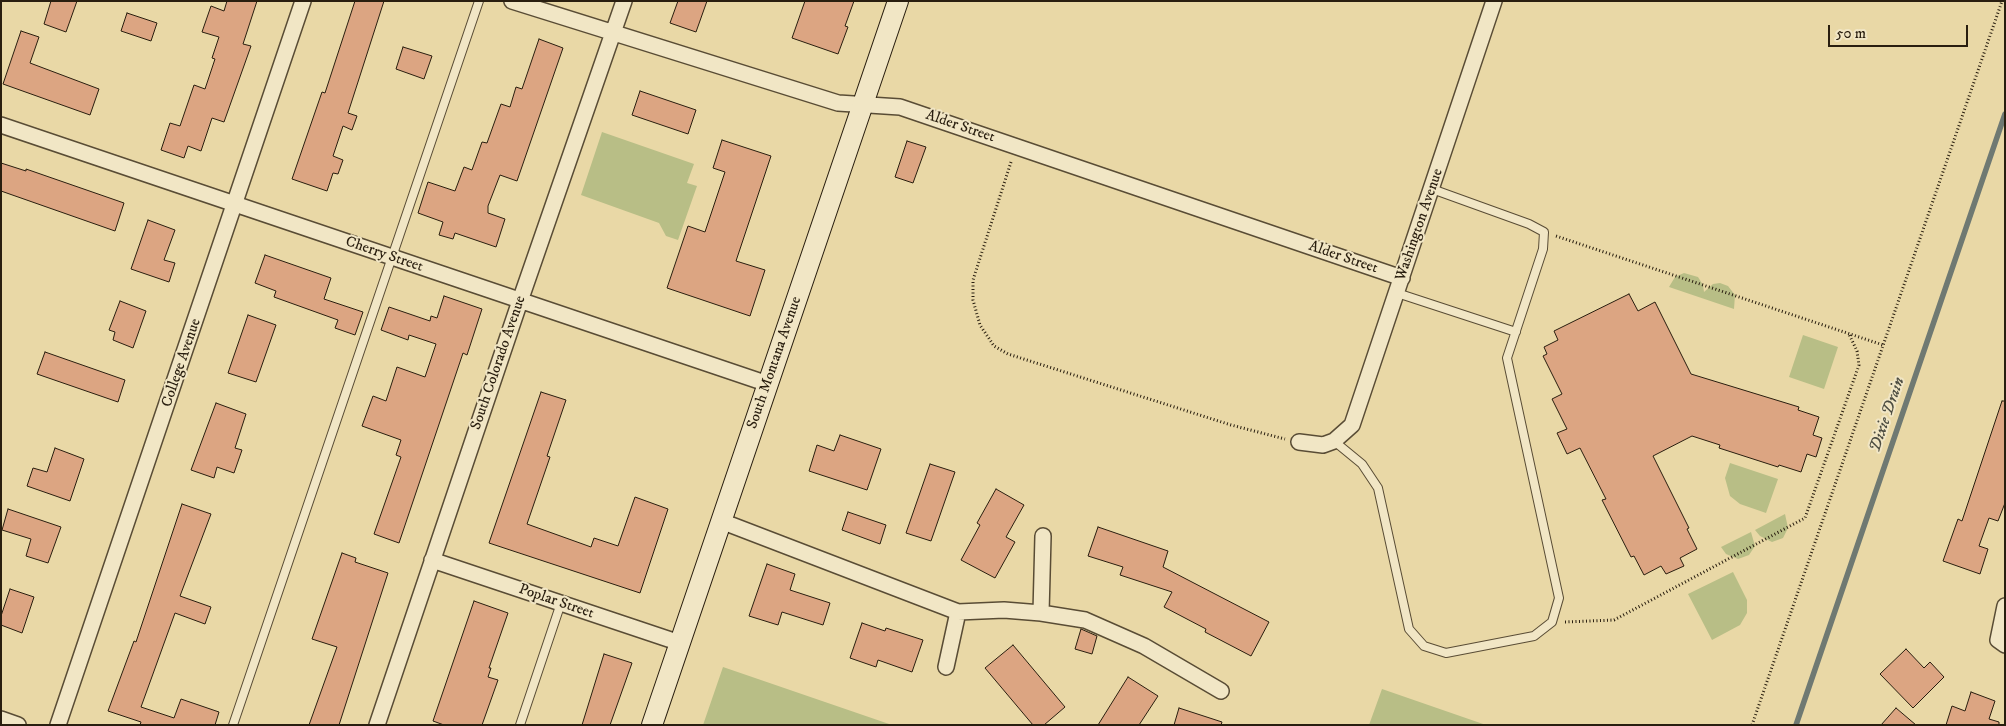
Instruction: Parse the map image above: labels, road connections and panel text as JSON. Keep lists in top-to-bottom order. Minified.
{"streets":{"street":["Alder Street","Washington Avenue","Cherry Street","College Avenue","South Colorado Avenue","South Montana Avenue","Poplar Street"]},"crossings":[["Alder Street","Washington Avenue"],["Alder Street","South Colorado Avenue"],["Alder Street","South Montana Avenue"],["Cherry Street","College Avenue"],["Cherry Street","South Colorado Avenue"],["Cherry Street","South Montana Avenue"],["South Colorado Avenue","Poplar Street"],["South Montana Avenue","Poplar Street"]],"water":["Dixie Drain"],"scale_bar":"50 m"}
